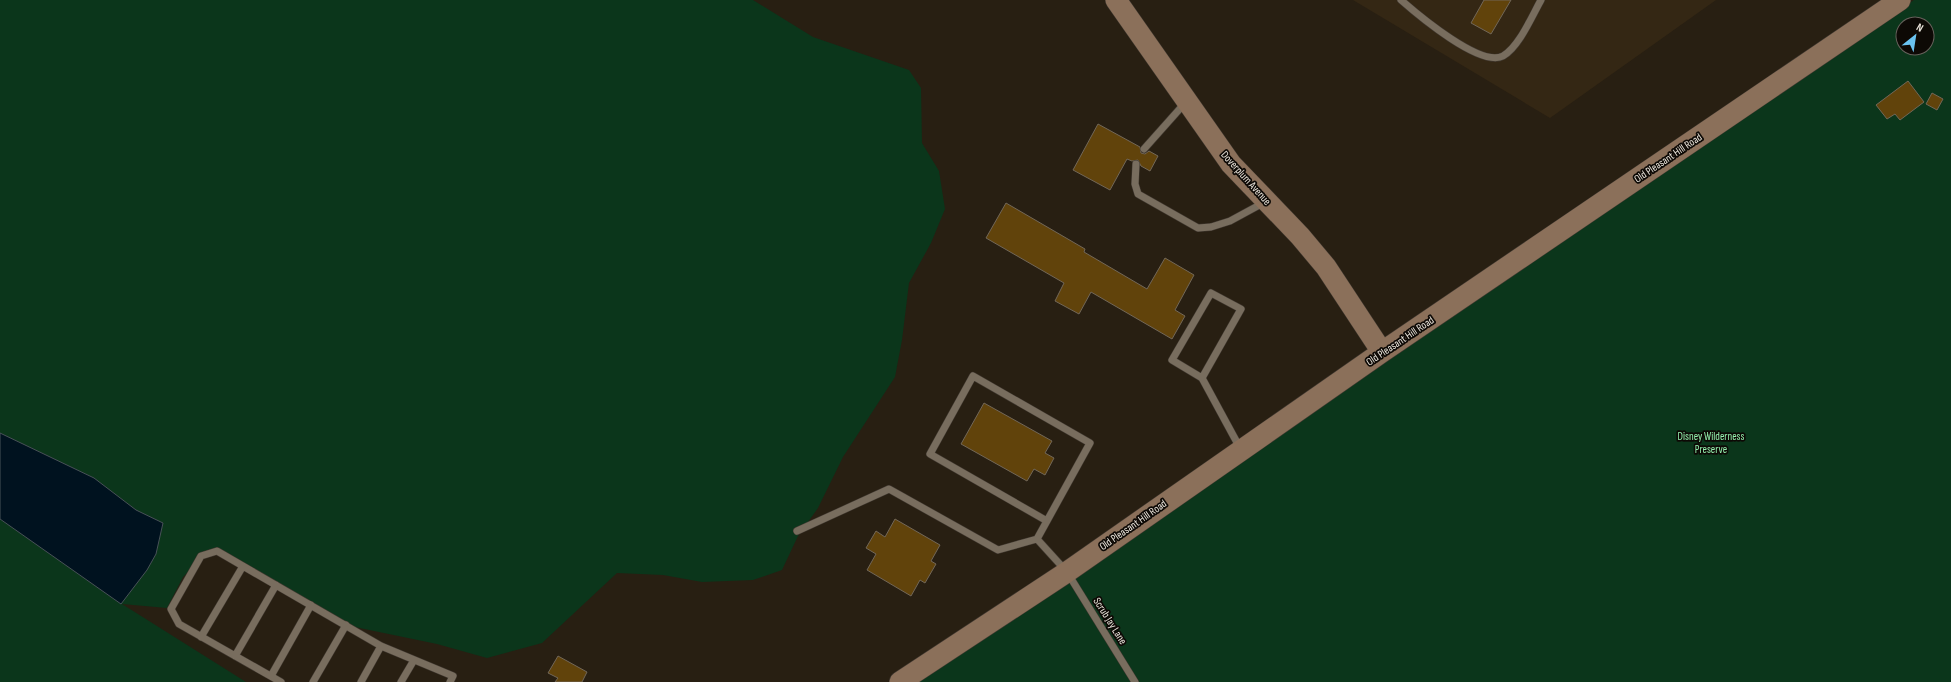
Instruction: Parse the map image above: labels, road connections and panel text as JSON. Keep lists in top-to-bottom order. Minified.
{"streets":{"street":["Old Pleasant Hill Road","Doverplum Avenue"],"lane":["Scrub Jay Lane"]},"crossings":[["Old Pleasant Hill Road","Doverplum Avenue"],["Old Pleasant Hill Road","Scrub Jay Lane"]],"parks":["Disney Wilderness Preserve"],"north":"top right"}
